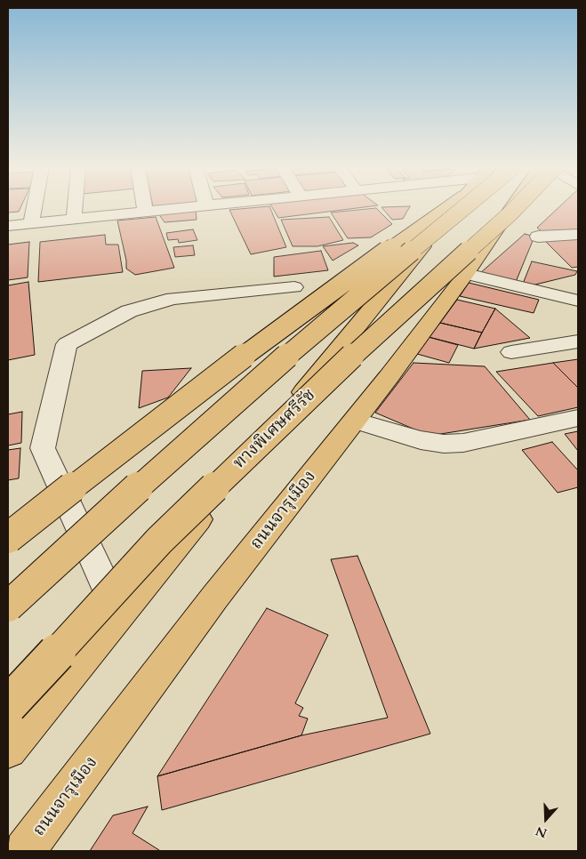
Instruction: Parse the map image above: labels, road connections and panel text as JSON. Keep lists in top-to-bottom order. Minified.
{"streets":{"main road":["ทางพิเศษศรีรัช","ถนนจารุเมือง"]},"north":"bottom"}
